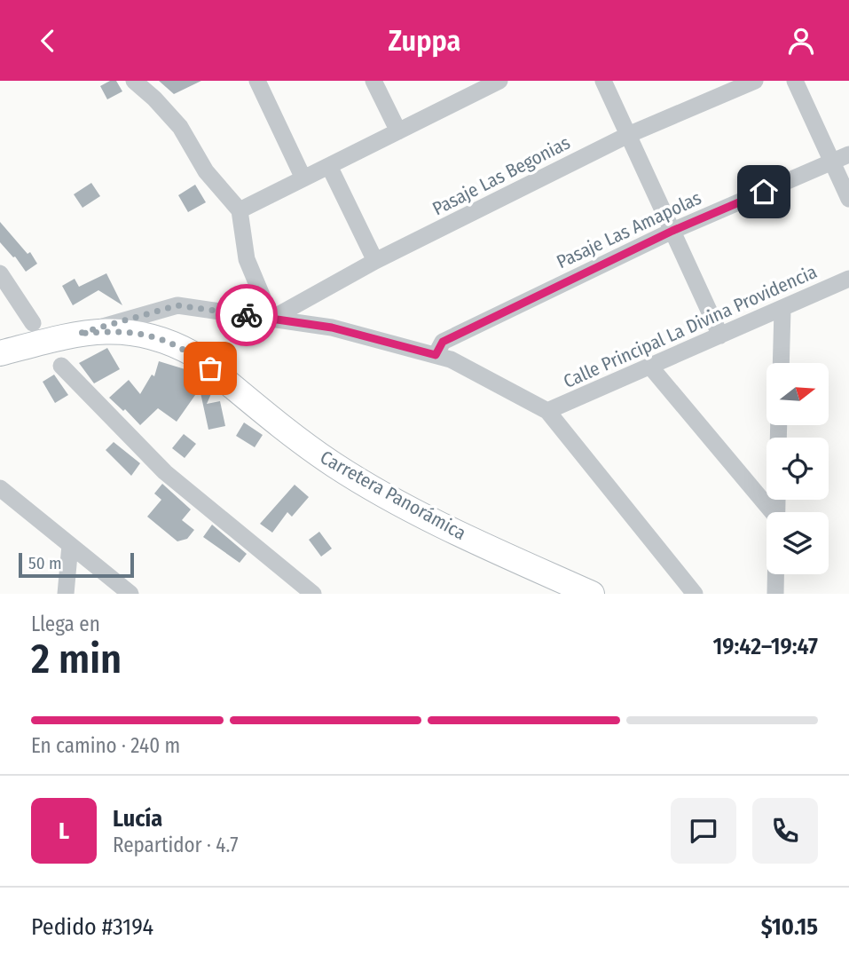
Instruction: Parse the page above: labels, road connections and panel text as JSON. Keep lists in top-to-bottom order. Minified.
{"streets":{"street":["Pasaje Las Begonias","Pasaje Las Amapolas","Calle Principal La Divina Providencia","Carretera Panorámica"]},"scale_bar":"50 m","north":"right","page":{"header":"Zuppa","scale":"50 m","heading":["2 min","Llega en","19:42–19:47"],"panel":["Lucía","Repartidor · 4.7","Pedido #3194","$10.15"],"bar":"En camino · 240 m","round":"L"}}
